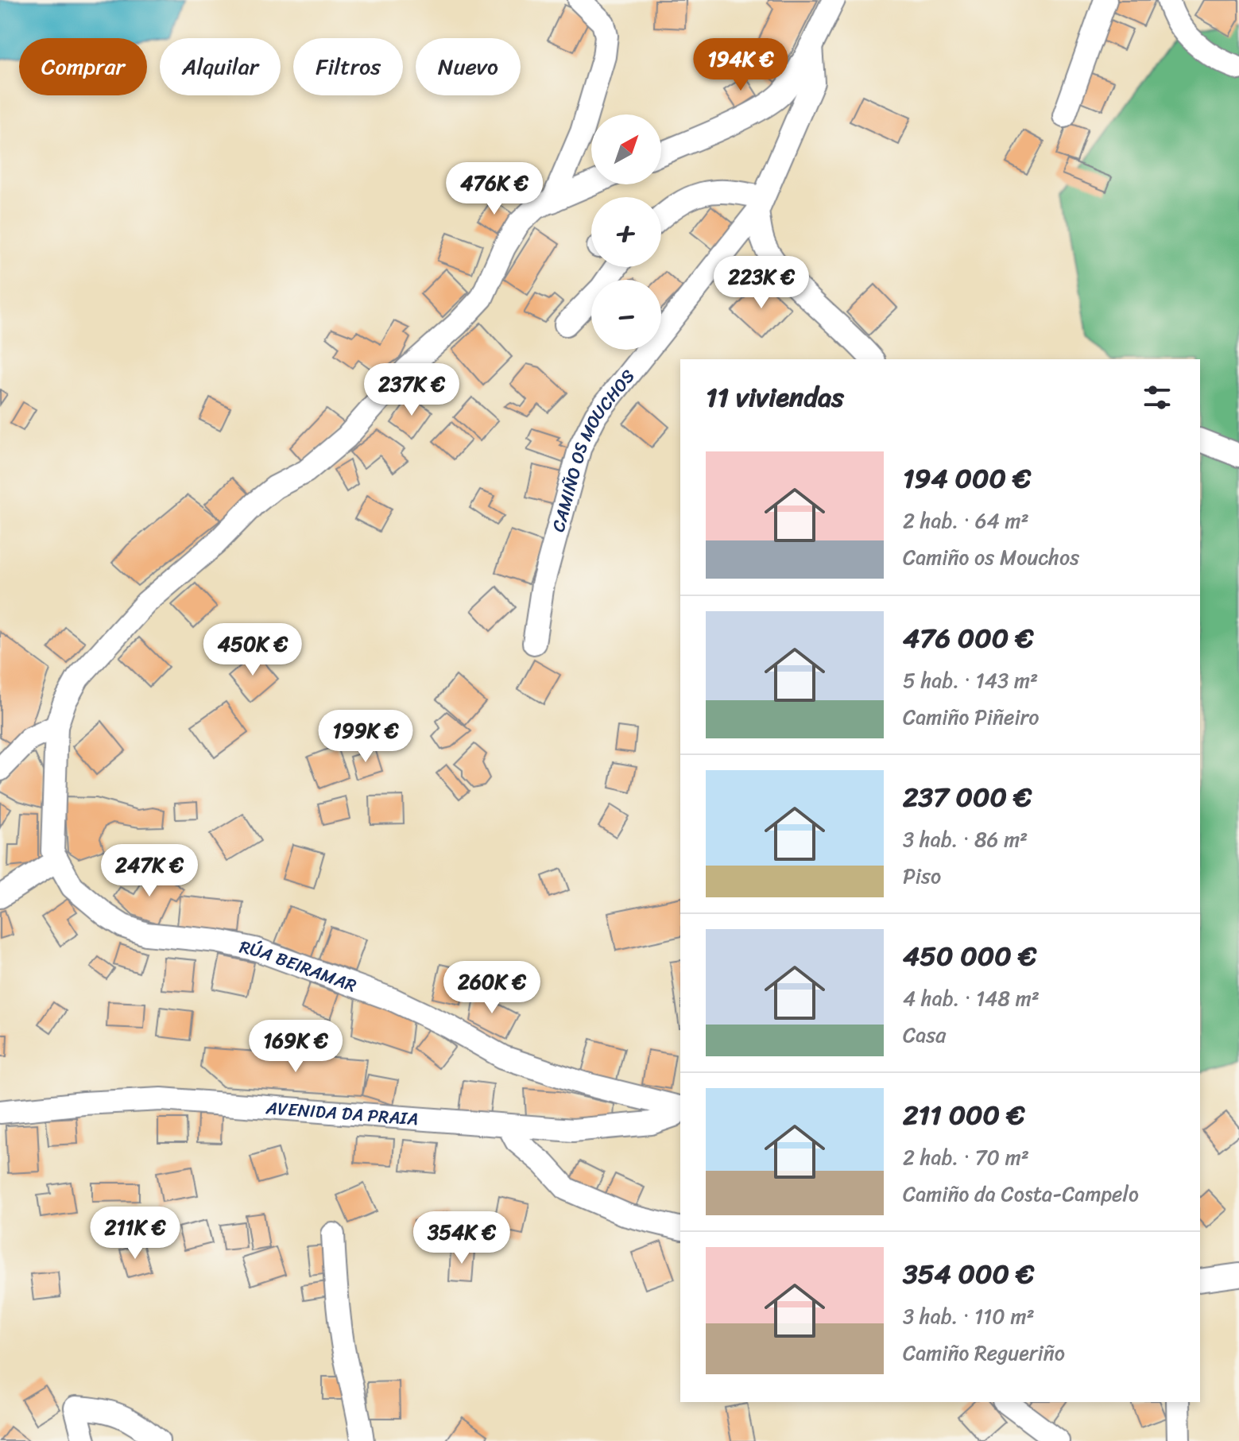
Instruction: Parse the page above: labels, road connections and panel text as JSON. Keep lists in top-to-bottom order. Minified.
{"streets":{"street":["CAMIÑO OS MOUCHOS","RÚA BEIRAMAR","AVENIDA DA PRAIA"]},"crossings":[["RÚA BEIRAMAR","AVENIDA DA PRAIA"]],"north":"top right","page":{"price":["194K €","476K €","223K €","237K €","450K €","199K €","247K €","260K €","169K €","211K €","354K €"],"chip":["Comprar","Alquilar","Filtros","Nuevo"],"map_buttons":["+","−"],"heading":"11 viviendas","list":[{"name":"194 000 €","note":"2 hab. · 64 m² · Camiño os Mouchos"},{"name":"476 000 €","note":"5 hab. · 143 m² · Camiño Piñeiro"},{"name":"237 000 €","note":"3 hab. · 86 m² · Piso"},{"name":"450 000 €","note":"4 hab. · 148 m² · Casa"},{"name":"211 000 €","note":"2 hab. · 70 m² · Camiño da Costa-Campelo"},{"name":"354 000 €","note":"3 hab. · 110 m² · Camiño Regueriño"}]}}
